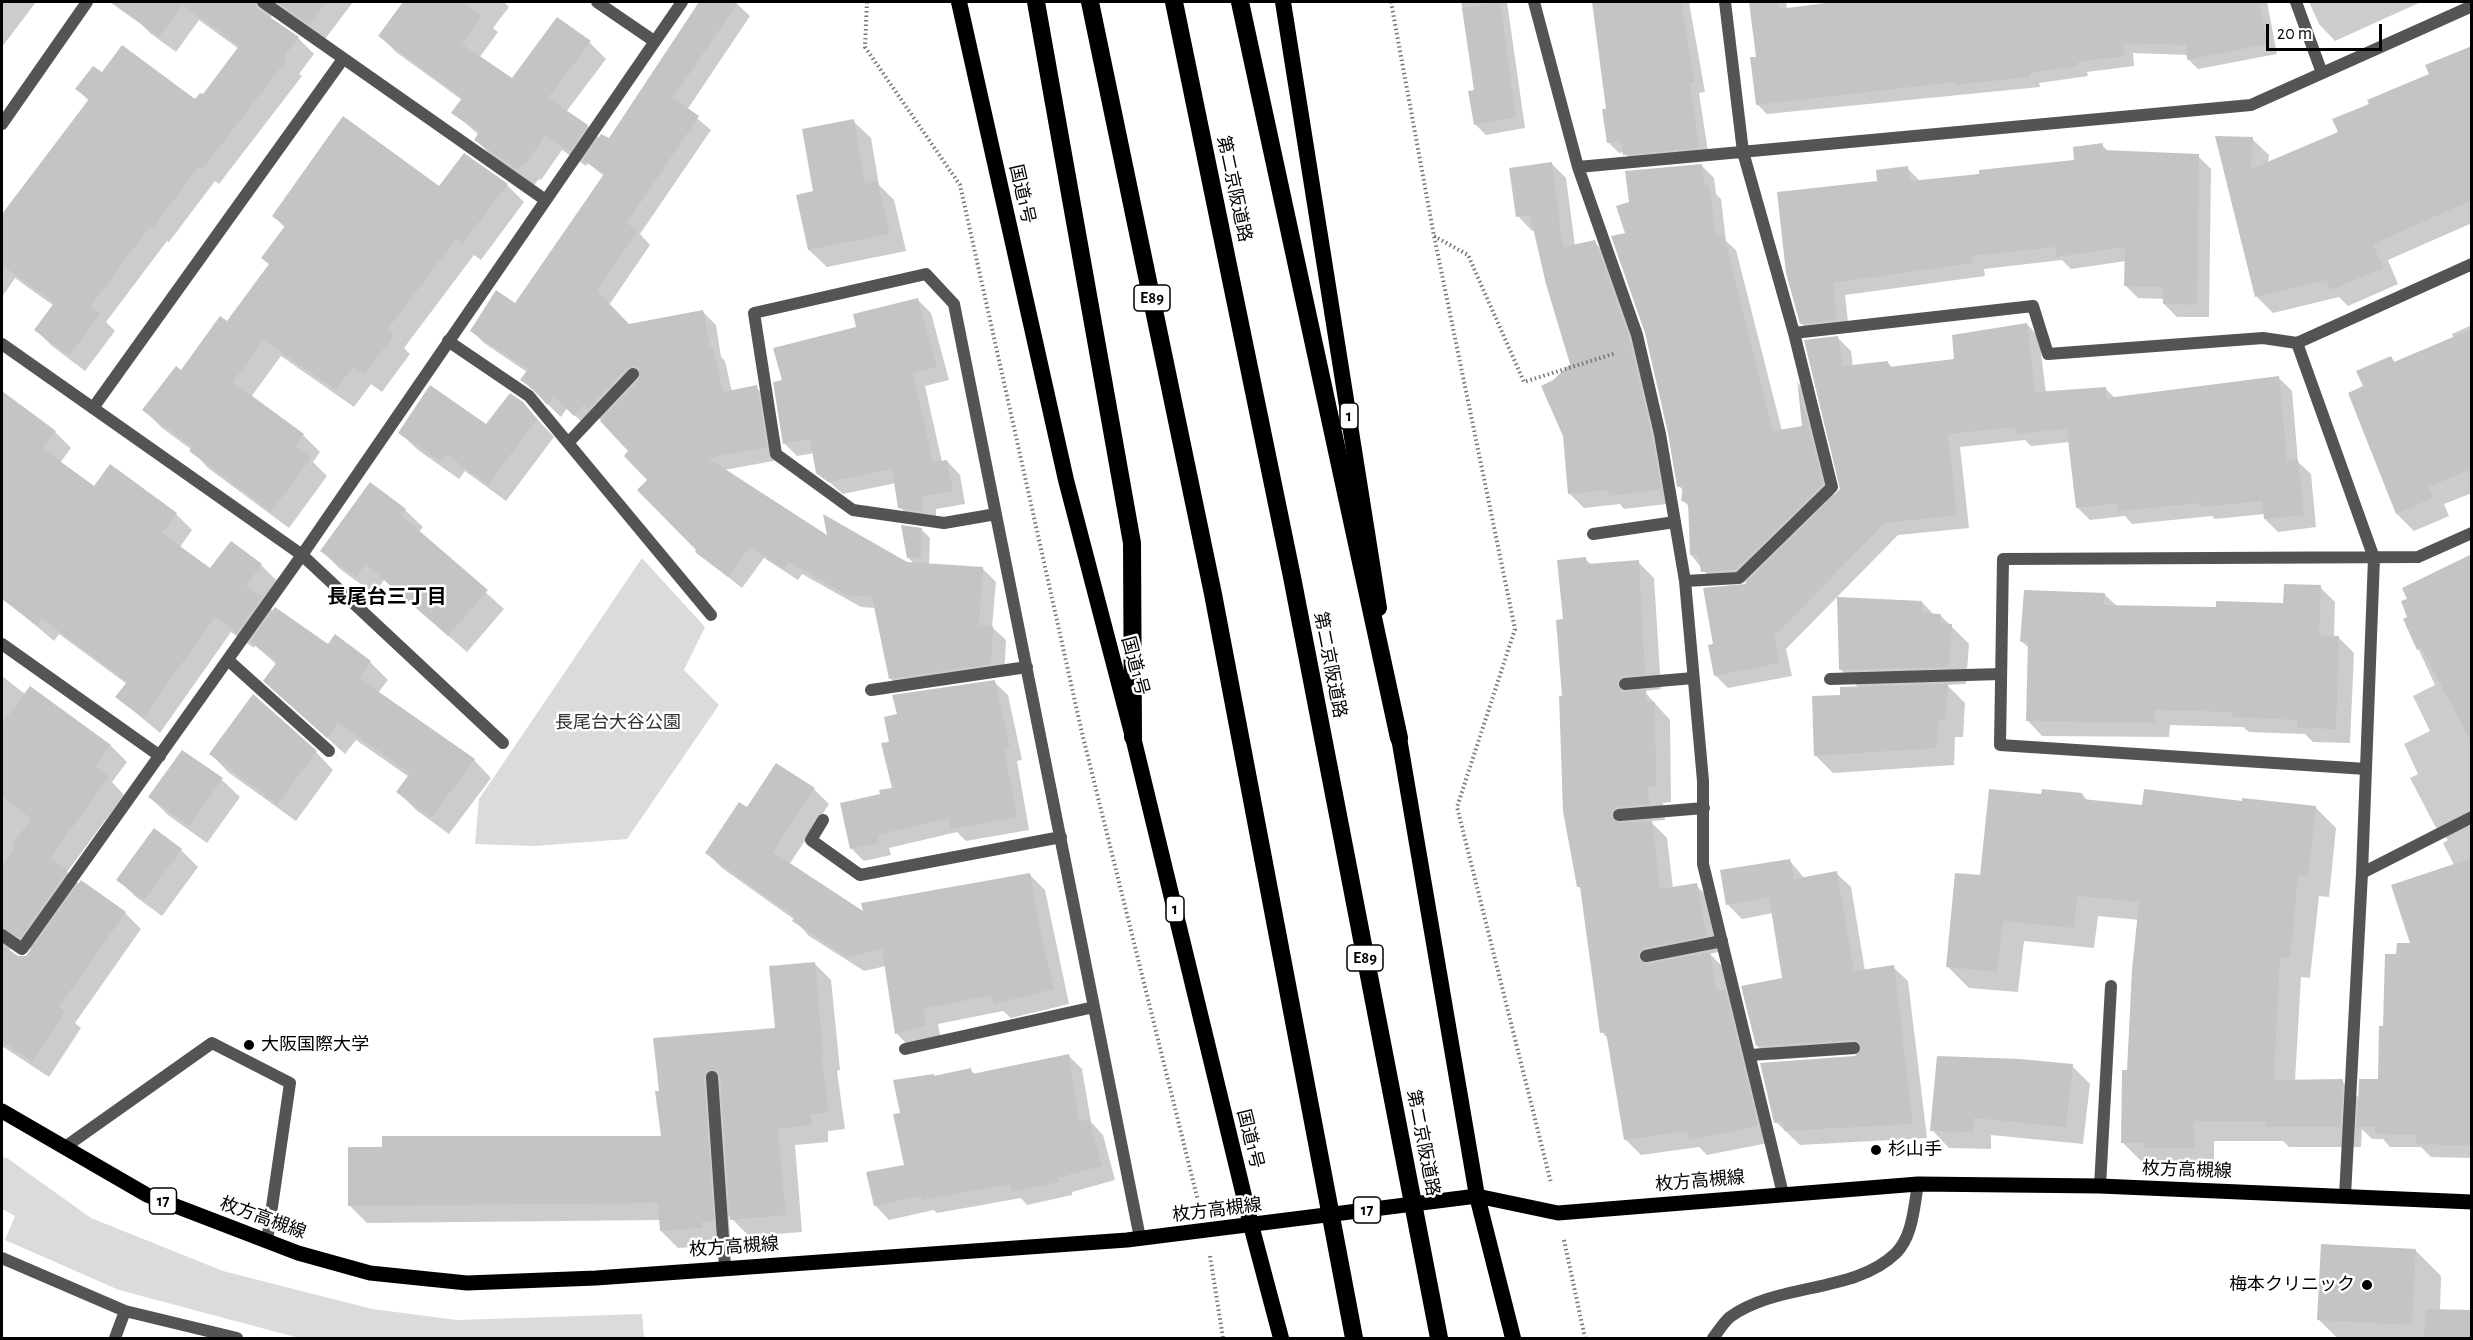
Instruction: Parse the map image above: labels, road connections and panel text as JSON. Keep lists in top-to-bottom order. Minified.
{"streets":{"highway":["第二京阪道路","国道1号","E89","1"],"main road":["枚方高槻線","17"]},"crossings":[["国道1号","枚方高槻線"],["1","枚方高槻線"]],"districts":["長尾台三丁目"],"parks":["長尾台大谷公園"],"places":["大阪国際大学","杉山手","梅本クリニック"],"scale_bar":"20 m"}
